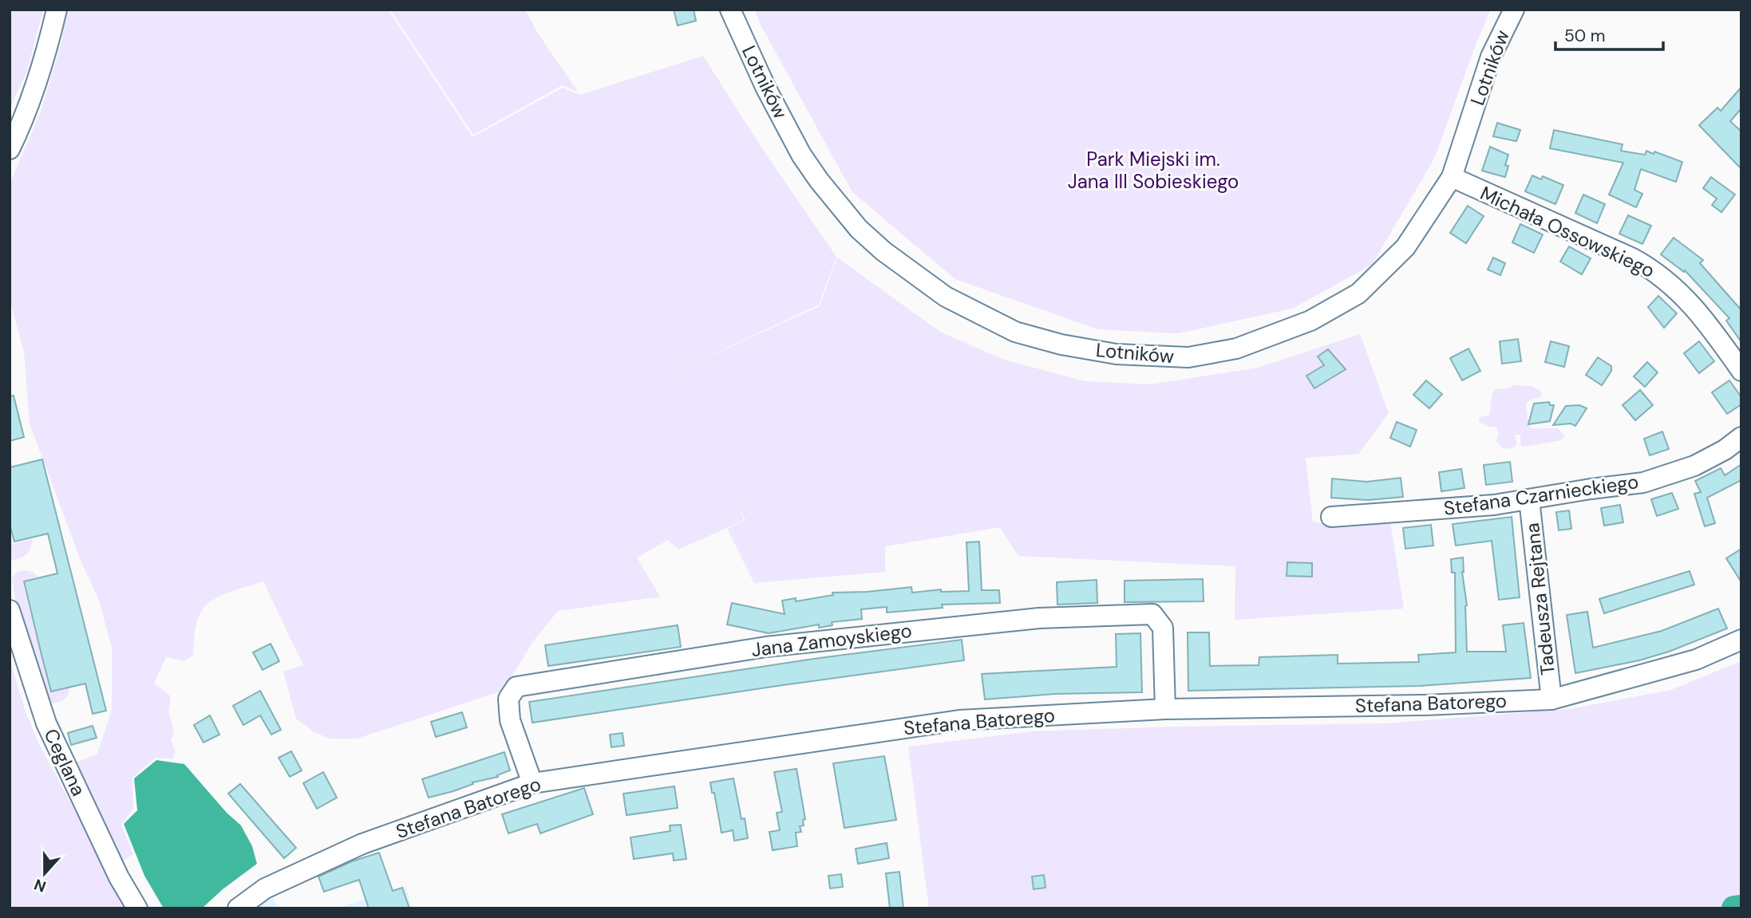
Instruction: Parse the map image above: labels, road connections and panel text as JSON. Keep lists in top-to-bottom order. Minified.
{"streets":{"street":["Lotników","Michała Ossowskiego","Stefana Czarnieckiego","Tadeusza Rejtana","Jana Zamoyskiego","Stefana Batorego","Ceglana"]},"crossings":[["Lotników","Michała Ossowskiego"],["Stefana Czarnieckiego","Tadeusza Rejtana"],["Tadeusza Rejtana","Stefana Batorego"],["Jana Zamoyskiego","Stefana Batorego"]],"parks":["Park Miejski im. Jana III Sobieskiego"],"scale_bar":"50 m","north":"bottom"}
